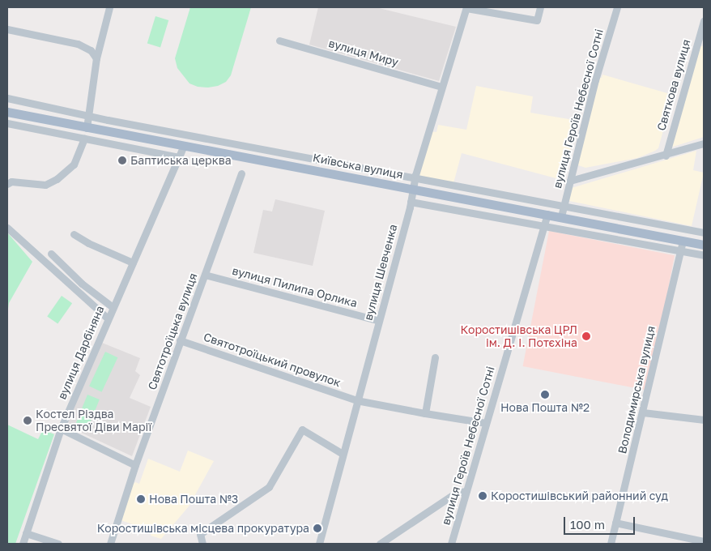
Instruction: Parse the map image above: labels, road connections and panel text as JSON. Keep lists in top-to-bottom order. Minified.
{"streets":{"main road":["Київська вулиця"],"street":["вулиця Миру","Святкова вулиця","вулиця Героїв Небесної Сотні","вулиця Шевченка","вулиця Пилипа Орлика","Святотроїцька вулиця","вулиця Дарбіняна","Святотроїцький провулок","Володимирська вулиця"]},"crossings":[["вулиця Миру","вулиця Шевченка"],["вулиця Героїв Небесної Сотні","Київська вулиця"],["вулиця Героїв Небесної Сотні","Святотроїцький провулок"],["Київська вулиця","вулиця Шевченка"],["Київська вулиця","вулиця Дарбіняна"],["Київська вулиця","Володимирська вулиця"],["вулиця Шевченка","вулиця Пилипа Орлика"],["вулиця Шевченка","Святотроїцький провулок"],["вулиця Пилипа Орлика","Святотроїцька вулиця"],["Святотроїцька вулиця","Святотроїцький провулок"]],"places":["Баптиська церква","Коростишівська ЦРЛ ім. Д. І. Потєхіна","Нова Пошта №2","Костел Різдва Пресвятої Діви Марії","Коростишівський районний суд","Нова Пошта №3","Коростишівська місцева прокуратура"],"scale_bar":"100 m"}
